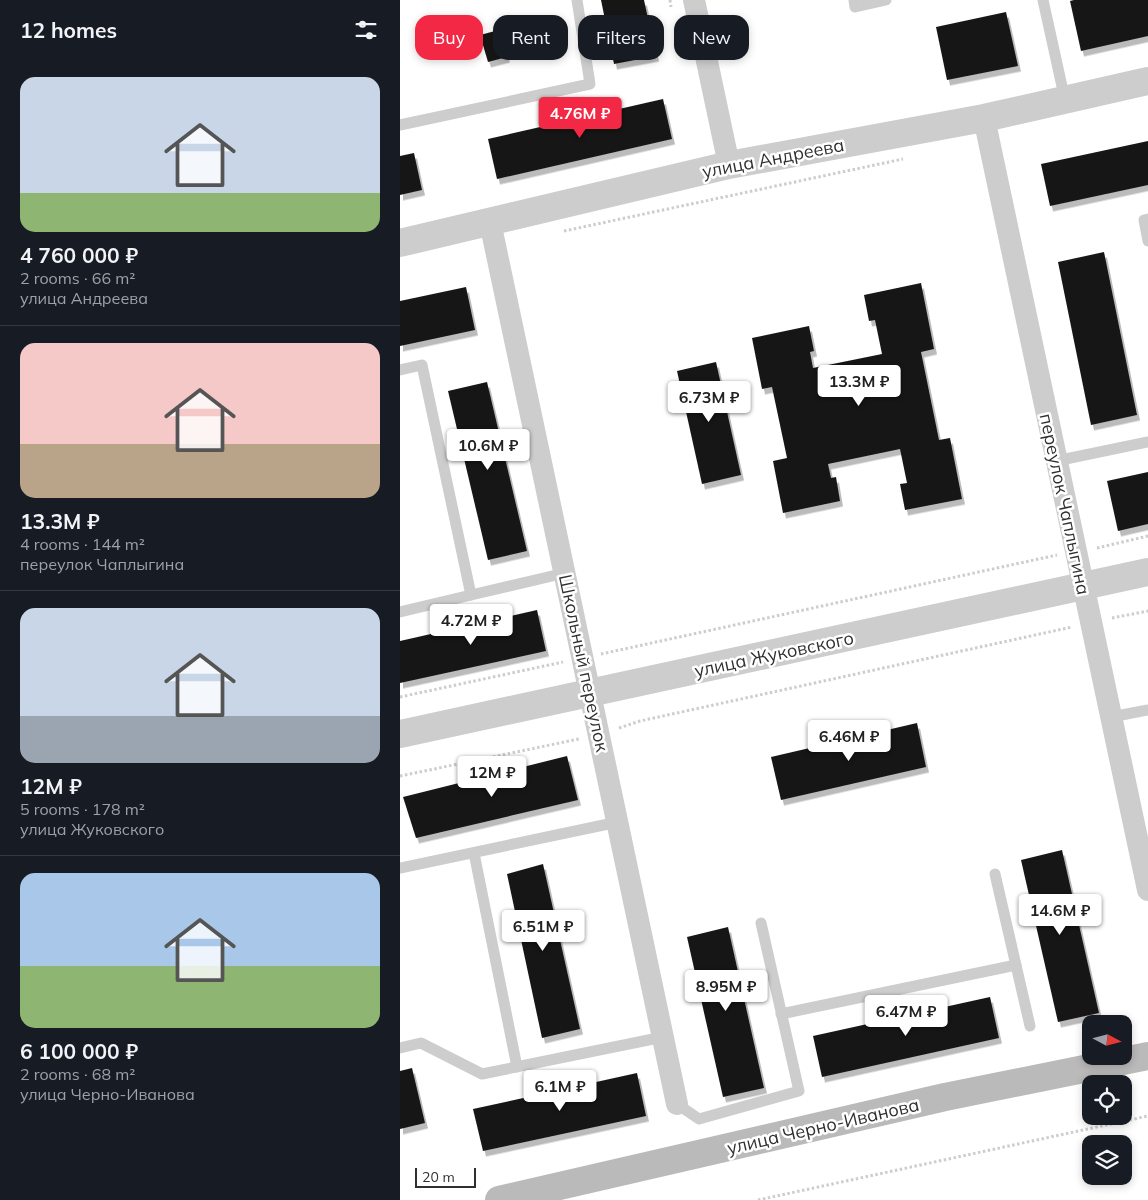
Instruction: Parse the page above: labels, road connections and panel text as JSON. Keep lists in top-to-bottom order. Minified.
{"streets":{"main road":["улица Черно-Иванова"],"street":["улица Андреева","переулок Чаплыгина","улица Жуковского","Школьный переулок"]},"crossings":[["улица Андреева","переулок Чаплыгина"],["улица Андреева","Школьный переулок"],["переулок Чаплыгина","улица Жуковского"],["улица Жуковского","Школьный переулок"]],"scale_bar":"20 m","north":"right","page":{"heading":"12 homes","chip":["Buy","Rent","Filters","New"],"list":[{"name":"4 760 000 ₽","note":"2 rooms · 66 m² · улица Андреева"},{"name":"13.3M ₽","note":"4 rooms · 144 m² · переулок Чаплыгина"},{"name":"12M ₽","note":"5 rooms · 178 m² · улица Жуковского"},{"name":"6 100 000 ₽","note":"2 rooms · 68 m² · улица Черно-Иванова"}],"price":["4.76M ₽","13.3M ₽","6.73M ₽","10.6M ₽","4.72M ₽","6.46M ₽","12M ₽","14.6M ₽","6.51M ₽","8.95M ₽","6.47M ₽","6.1M ₽"],"scale":"20 m"}}
